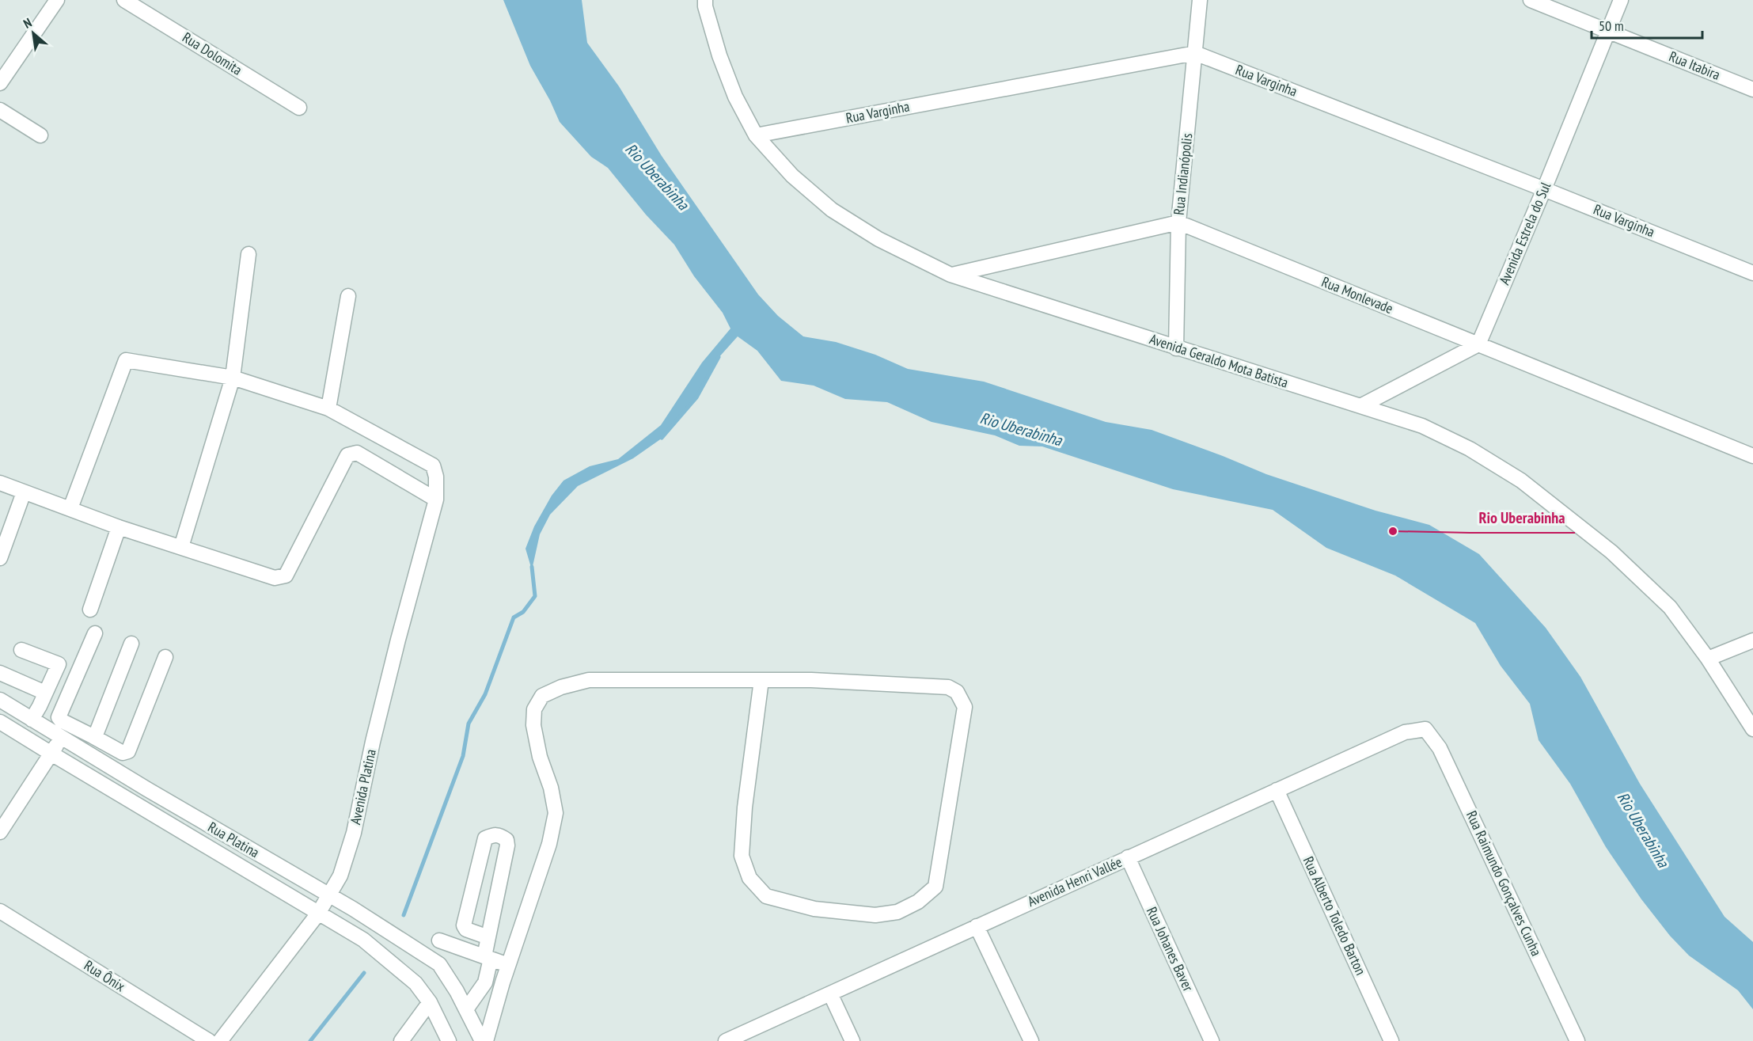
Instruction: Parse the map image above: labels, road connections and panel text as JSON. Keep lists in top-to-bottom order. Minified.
{"streets":{"street":["Rua Dolomita","Rua Itabira","Rua Varginha","Rua Indianópolis","Avenida Estrela do Sul","Rua Monlevade","Avenida Geraldo Mota Batista","Avenida Platina","Rua Platina","Avenida Henri Vallée","Rua Raimundo Gonçalves Cunha","Rua Alberto Toledo Barton","Rua Johanes Baver","Rua Ônix"]},"crossings":[["Rua Itabira","Avenida Estrela do Sul"],["Rua Varginha","Rua Indianópolis"],["Rua Varginha","Avenida Estrela do Sul"],["Rua Varginha","Avenida Geraldo Mota Batista"],["Rua Indianópolis","Rua Monlevade"],["Rua Indianópolis","Avenida Geraldo Mota Batista"],["Avenida Estrela do Sul","Rua Monlevade"],["Avenida Platina","Rua Platina"],["Avenida Henri Vallée","Rua Raimundo Gonçalves Cunha"],["Avenida Henri Vallée","Rua Alberto Toledo Barton"],["Avenida Henri Vallée","Rua Johanes Baver"]],"water":["Rio Uberabinha"],"places":["Rio Uberabinha"],"scale_bar":"50 m","north":"top left"}
